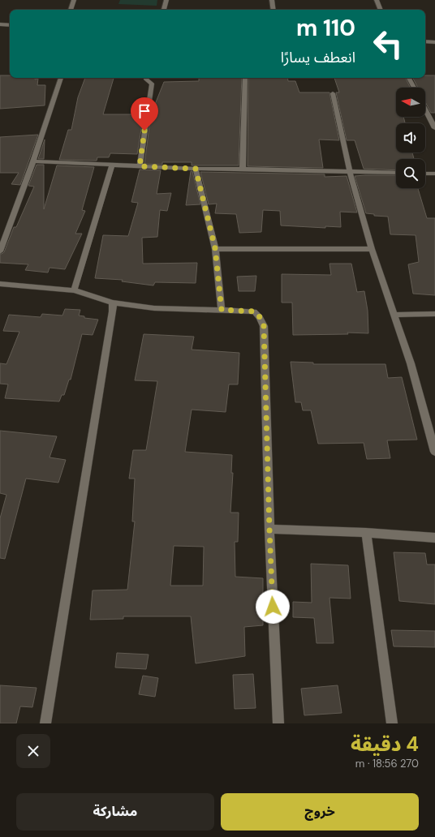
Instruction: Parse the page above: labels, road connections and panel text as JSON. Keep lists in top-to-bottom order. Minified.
{"north":"left","page":{"turn":["110 m","انعطف يسارًا"],"heading":["4 دقيقة","270 m · 18:56"],"buttons":["خروج","مشاركة"]}}
